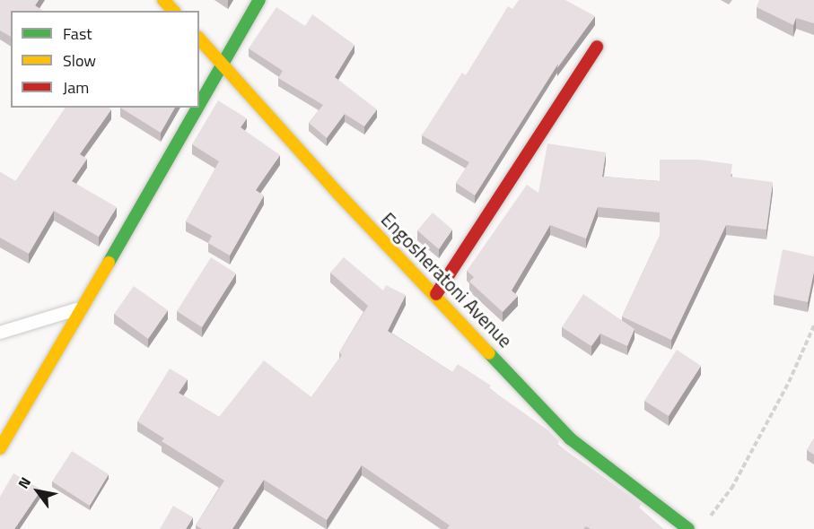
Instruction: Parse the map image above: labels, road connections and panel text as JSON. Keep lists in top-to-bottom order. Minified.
{"streets":{"street":["Engosheratoni Avenue"]},"legend":["Fast","Slow","Jam"],"north":"top left"}
